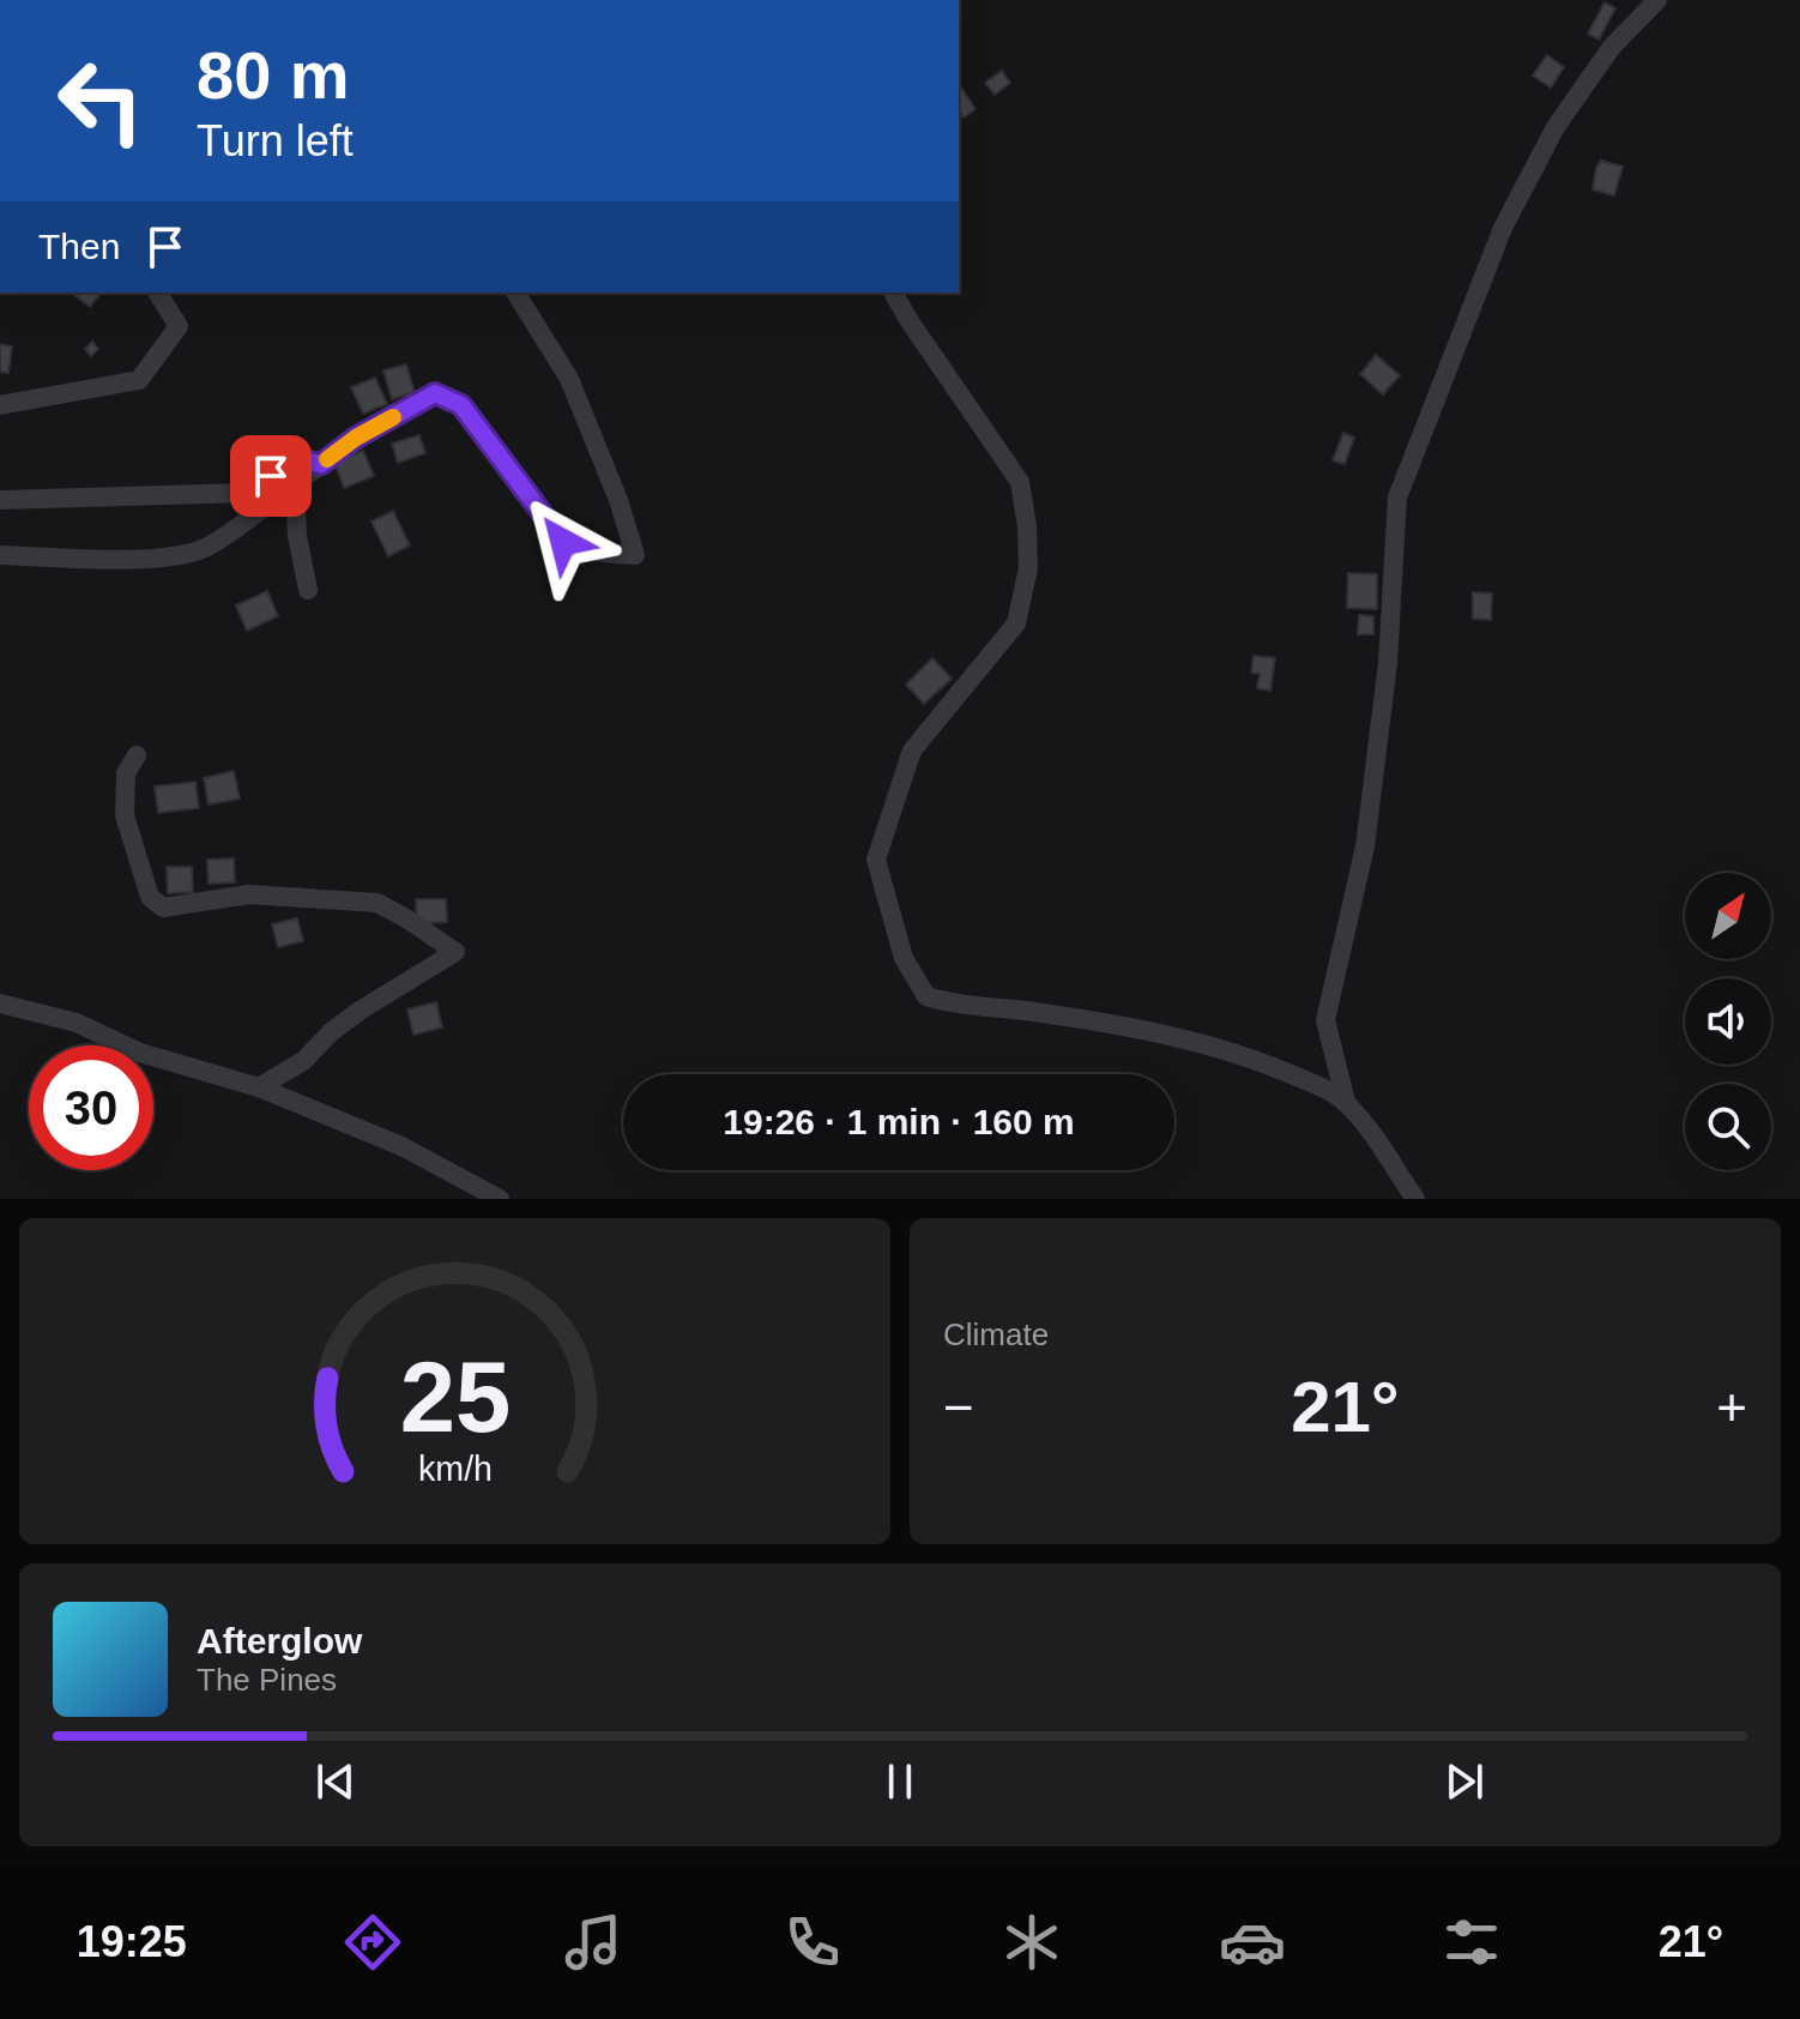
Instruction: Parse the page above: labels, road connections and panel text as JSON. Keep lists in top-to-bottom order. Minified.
{"north":"top right","page":{"turn":["80 m","Turn left"],"then":"Then","limit":"30","trip":"19:26 · 1 min · 160 m","tile":"Climate","heat":["−","21°","+"],"song":["Afterglow","The Pines"],"tabs":["19:25","21°"],"gauge":["25","km/h"]}}
